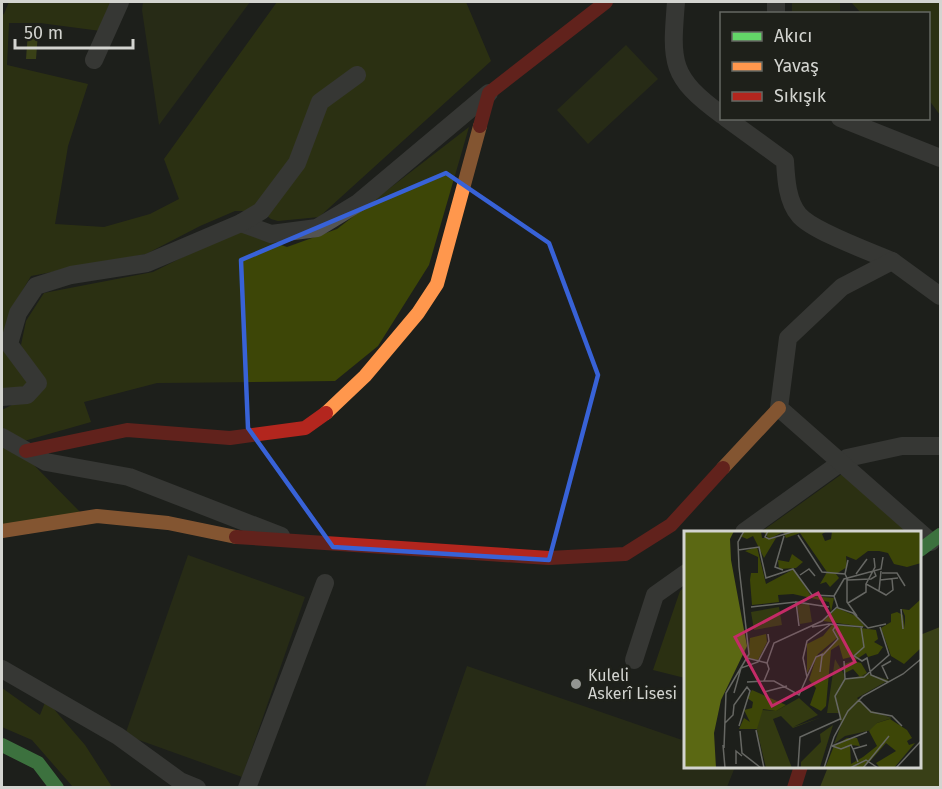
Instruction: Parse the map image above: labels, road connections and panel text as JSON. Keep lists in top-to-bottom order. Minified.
{"places":["Kuleli Askerî Lisesi"],"legend":["Akıcı","Yavaş","Sıkışık"],"scale_bar":"50 m"}
